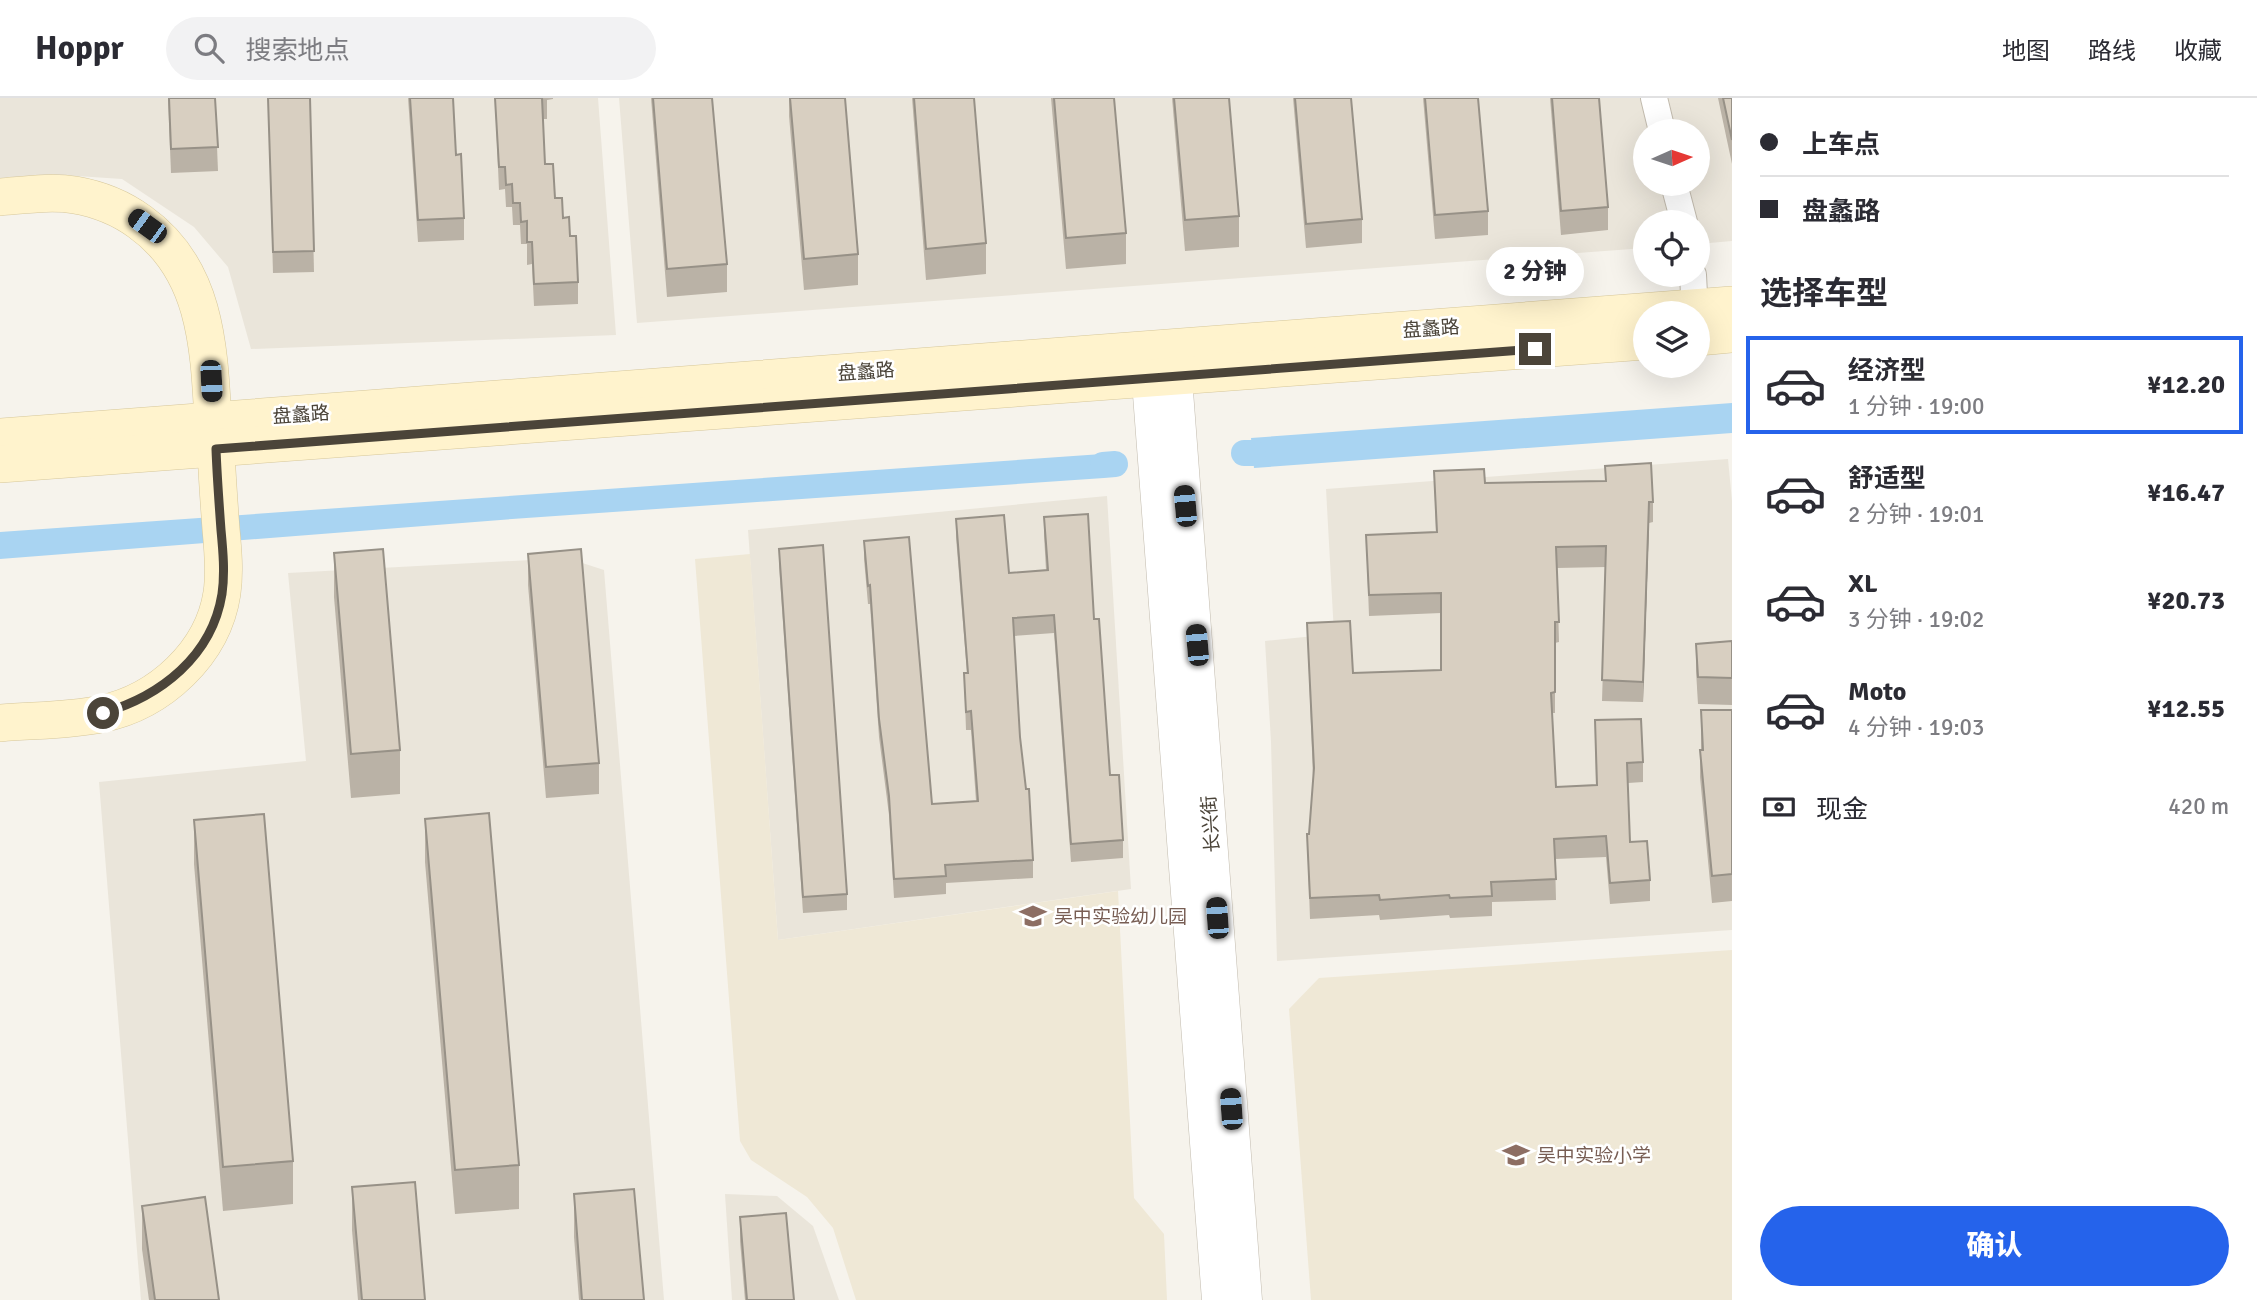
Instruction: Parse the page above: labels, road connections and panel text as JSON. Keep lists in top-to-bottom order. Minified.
{"streets":{"main road":["盘蠡路"],"street":["长兴街"]},"crossings":[["盘蠡路","长兴街"]],"places":{"school or university":["吴中实验幼儿园","吴中实验小学"]},"north":"right","page":{"header":"Hoppr","search":"搜索地点","nav":["地图","路线","收藏"],"banner":["上车点","盘蠡路"],"bubble":"2 分钟","heading":"选择车型","list":[{"name":"经济型","note":"1 分钟 · 19:00","value":"¥12.20"},{"name":"舒适型","note":"2 分钟 · 19:01","value":"¥16.47"},{"name":"XL","note":"3 分钟 · 19:02","value":"¥20.73"},{"name":"Moto","note":"4 分钟 · 19:03","value":"¥12.55"}],"pay":["现金","420 m"],"buttons":"确认"}}
